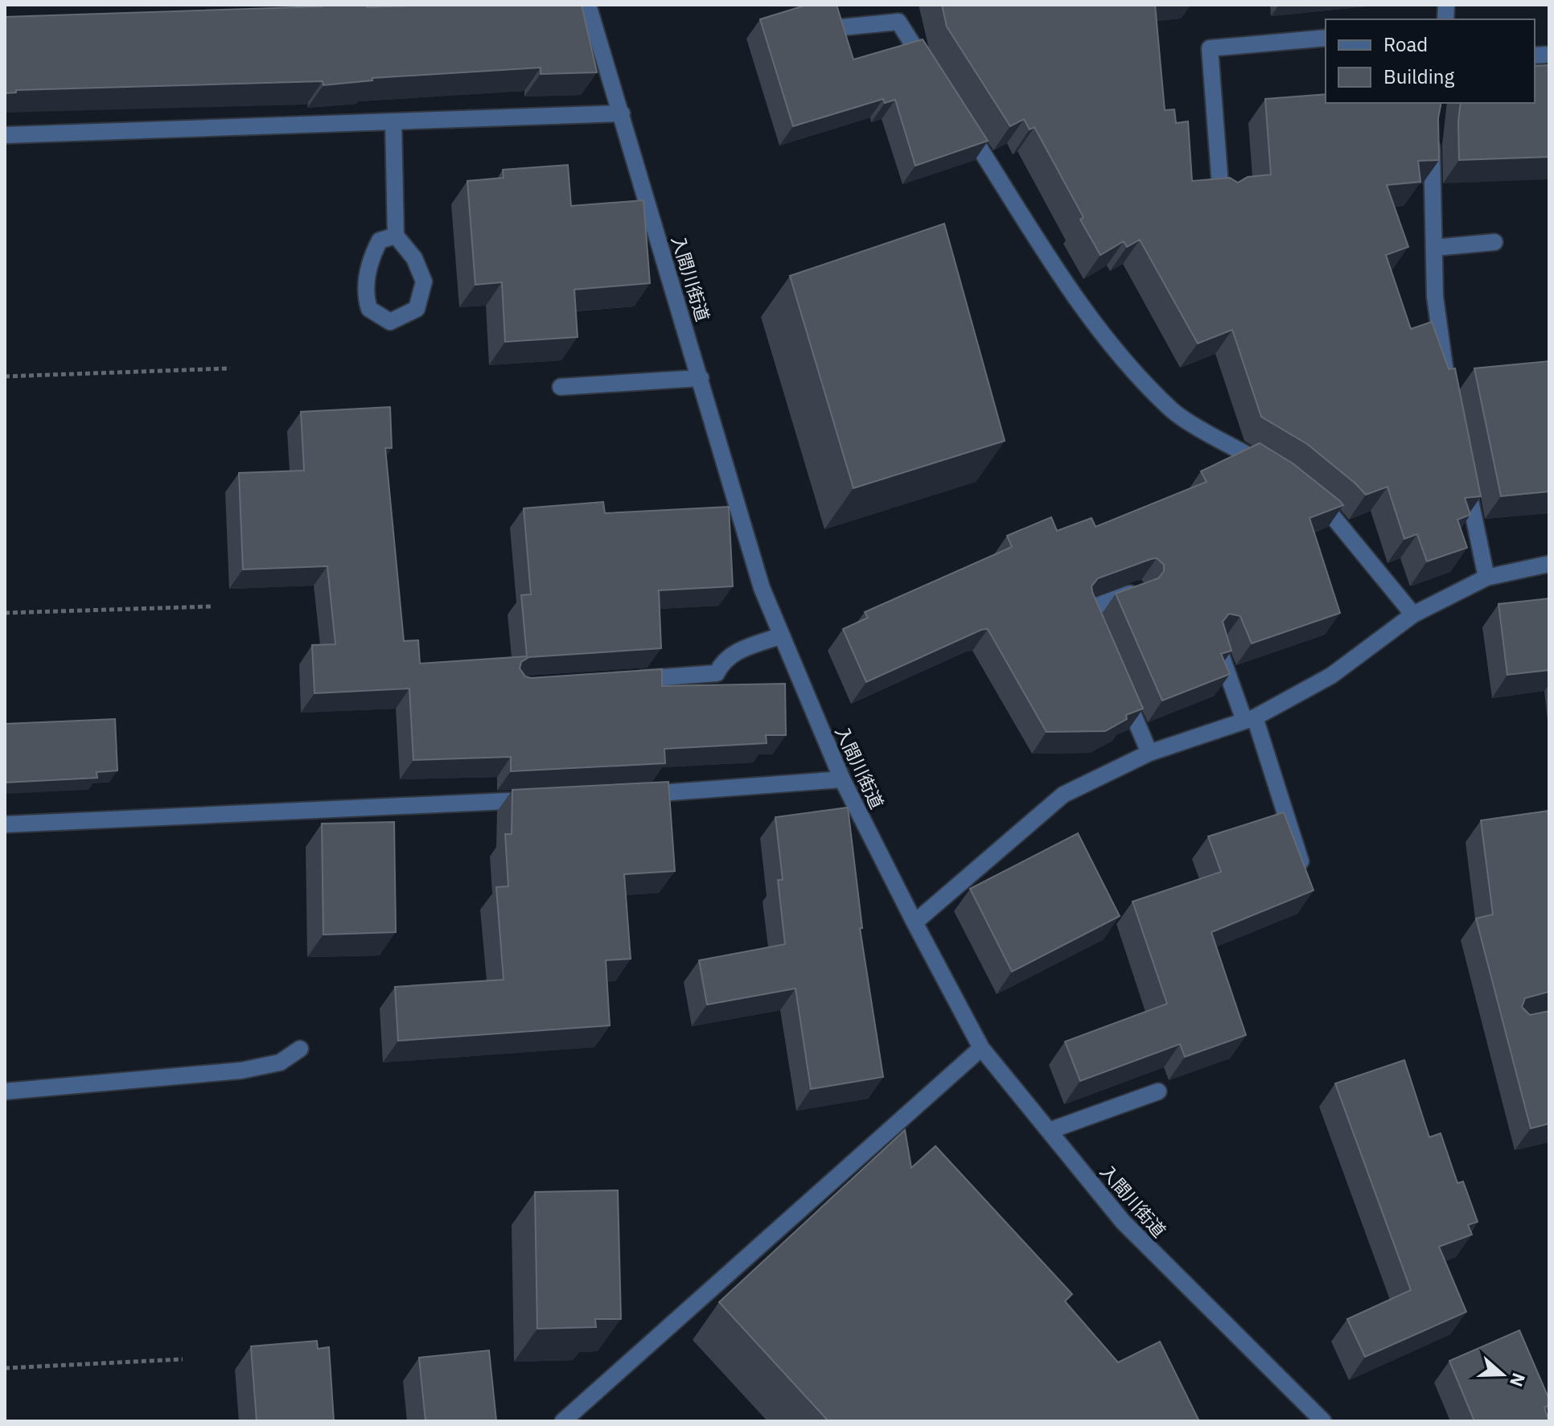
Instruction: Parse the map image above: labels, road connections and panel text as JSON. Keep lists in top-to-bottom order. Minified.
{"streets":{"street":["入間川街道"]},"legend":["Road","Building"],"north":"right"}
